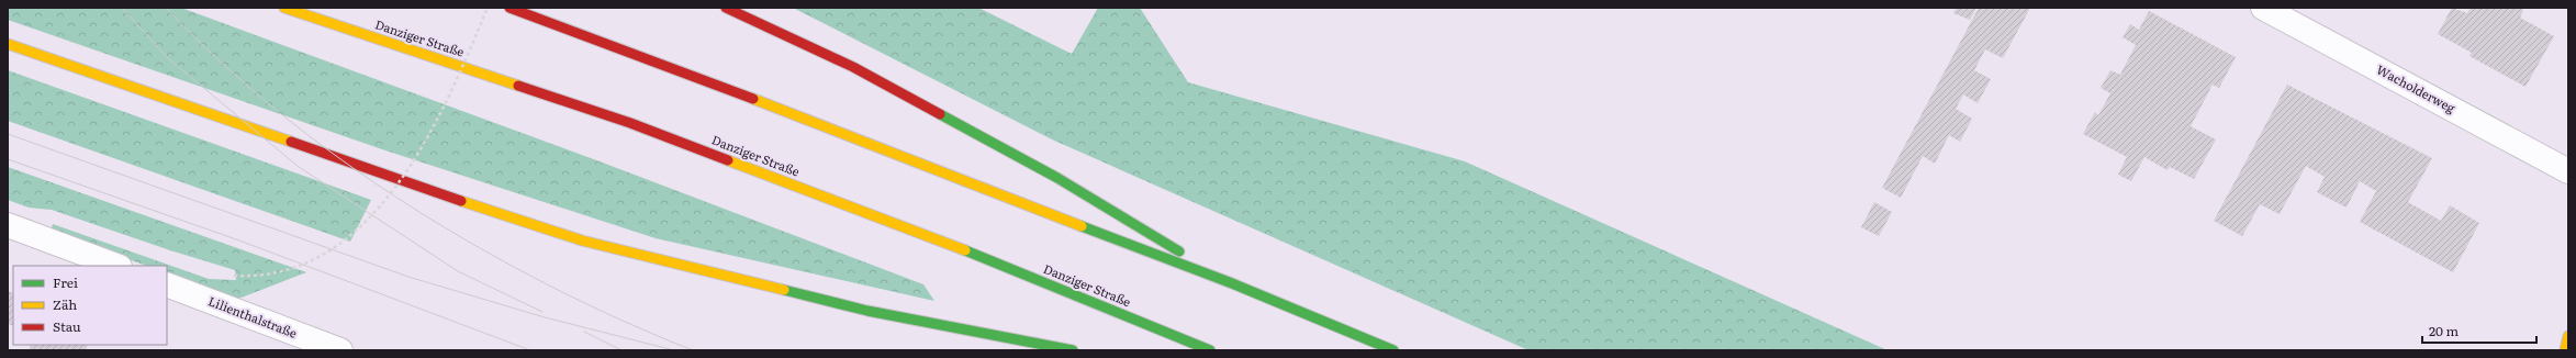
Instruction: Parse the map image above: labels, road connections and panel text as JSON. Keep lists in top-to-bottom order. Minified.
{"streets":{"main road":["Danziger Straße"],"street":["Wacholderweg","Lilienthalstraße"]},"legend":["Frei","Zäh","Stau"],"scale_bar":"20 m"}
